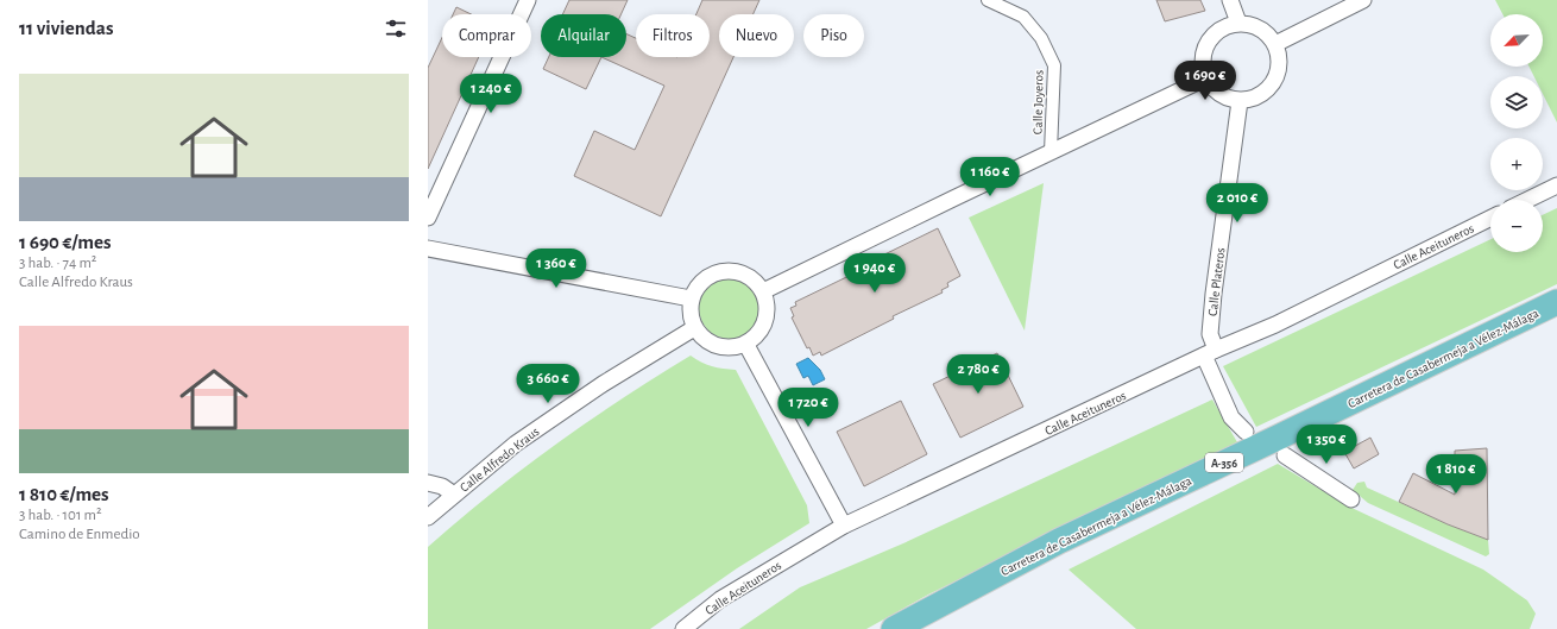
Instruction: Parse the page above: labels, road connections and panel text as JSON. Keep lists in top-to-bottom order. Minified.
{"streets":{"main road":["Carretera de Casabermeja a Vélez-Málaga","A-356"],"street":["Calle Joyeros","Calle Aceituneros","Calle Plateros","Calle Alfredo Kraus"]},"crossings":[["Calle Aceituneros","Calle Plateros"]],"north":"bottom left","page":{"heading":"11 viviendas","map_buttons":["+","−"],"chip":["Comprar","Alquilar","Filtros","Nuevo","Piso"],"list":[{"name":"1 690 €/mes","note":"3 hab. · 74 m² · Calle Alfredo Kraus"},{"name":"1 810 €/mes","note":"3 hab. · 101 m² · Camino de Enmedio"}],"price":["1 690 €","1 240 €","1 160 €","2 010 €","1 360 €","1 940 €","2 780 €","3 660 €","1 720 €","1 350 €","1 810 €"]}}
